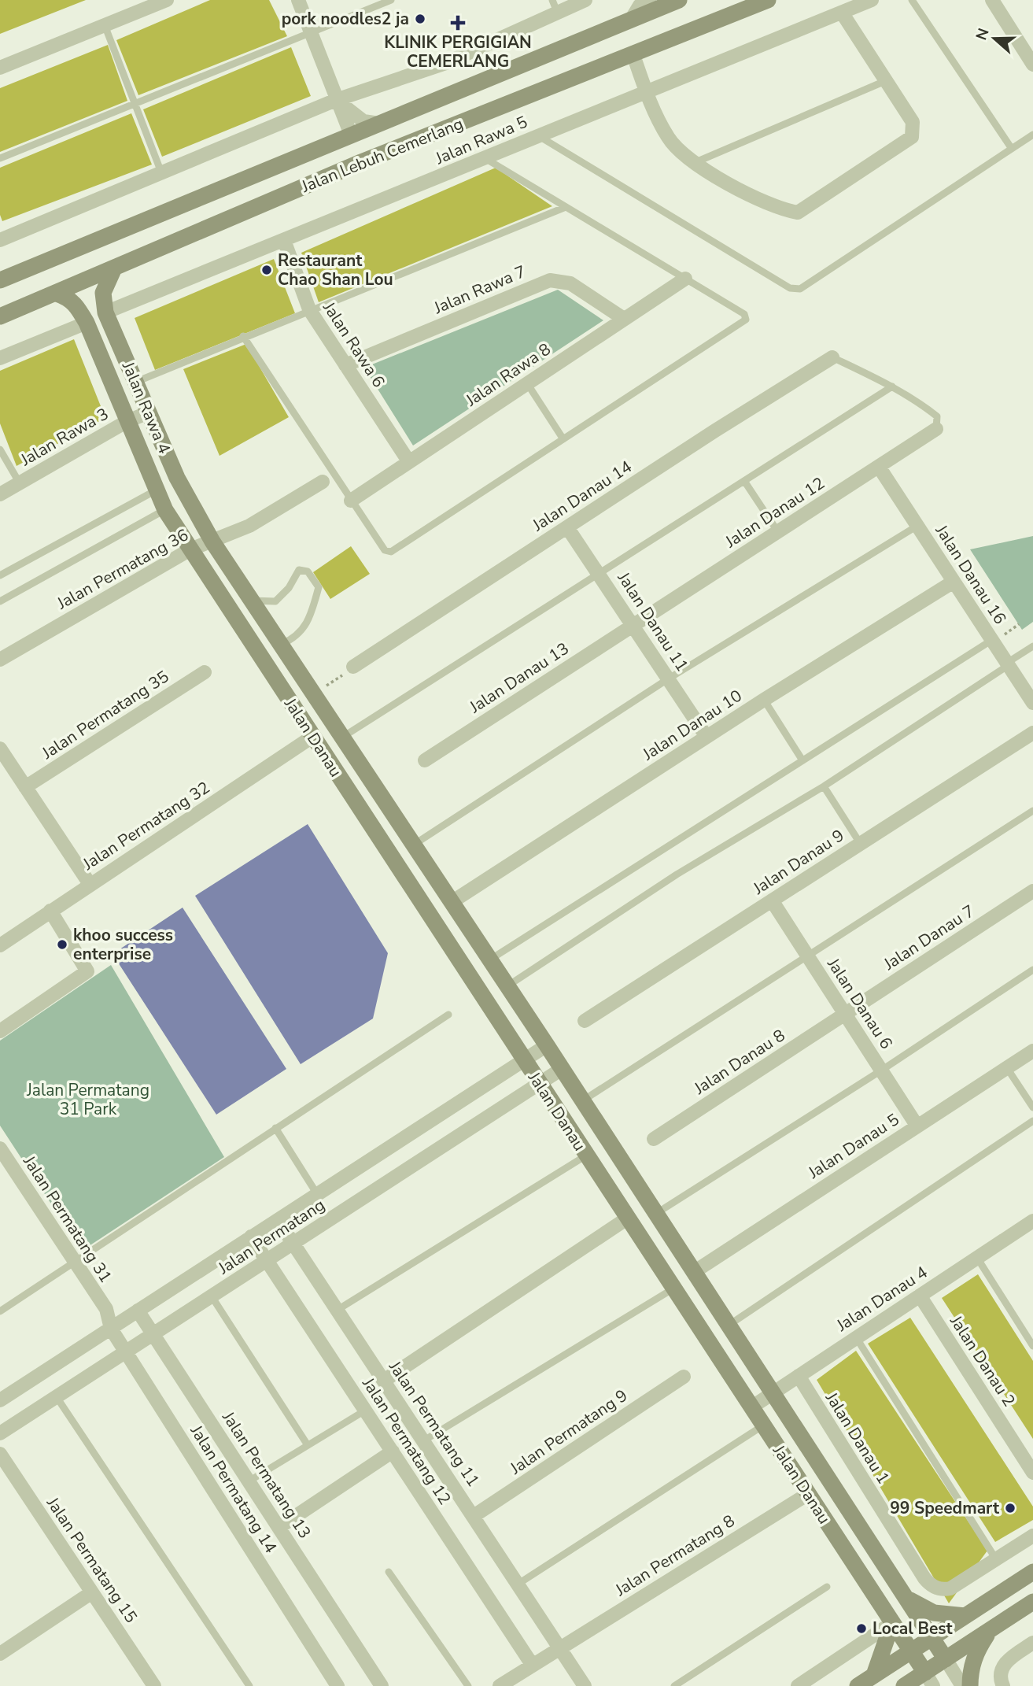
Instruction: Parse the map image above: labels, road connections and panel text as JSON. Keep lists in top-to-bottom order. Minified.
{"streets":{"street":["Jalan Rawa 5","Jalan Lebuh Cemerlang","Jalan Rawa 7","Jalan Rawa 6","Jalan Rawa 8","Jalan Rawa 4","Jalan Rawa 3","Jalan Danau 14","Jalan Danau 12","Jalan Permatang 36","Jalan Danau 16","Jalan Danau 11","Jalan Danau 13","Jalan Permatang 35","Jalan Danau 10","Jalan Danau","Jalan Permatang 32","Jalan Danau 9","Jalan Danau 7","Jalan Danau 6","Jalan Danau 8","Jalan Danau 5","Jalan Permatang 31","Jalan Permatang","Jalan Danau 4","Jalan Danau 2","Jalan Permatang 11","Jalan Permatang 9","Jalan Danau 1","Jalan Permatang 12","Jalan Permatang 13","Jalan Permatang 14","Jalan Permatang 8","Jalan Permatang 15"]},"crossings":[["Jalan Rawa 5","Jalan Rawa 6"],["Jalan Rawa 5","Jalan Rawa 4"],["Jalan Lebuh Cemerlang","Jalan Rawa 4"],["Jalan Rawa 7","Jalan Rawa 6"],["Jalan Rawa 7","Jalan Rawa 8"],["Jalan Rawa 6","Jalan Rawa 8"],["Jalan Rawa 4","Jalan Rawa 3"],["Jalan Rawa 4","Jalan Permatang 36"],["Jalan Rawa 4","Jalan Danau"],["Jalan Danau 14","Jalan Danau 11"],["Jalan Danau 12","Jalan Danau 16"],["Jalan Danau 12","Jalan Danau 11"],["Jalan Danau 12","Jalan Danau 13"],["Jalan Permatang 36","Jalan Danau"],["Jalan Danau 16","Jalan Danau 10"],["Jalan Danau 11","Jalan Danau 13"],["Jalan Danau 11","Jalan Danau 10"],["Jalan Danau 10","Jalan Danau"],["Jalan Danau","Jalan Permatang 32"],["Jalan Danau","Jalan Danau 5"],["Jalan Danau","Jalan Permatang"],["Jalan Danau","Jalan Danau 4"],["Jalan Danau","Jalan Permatang 8"],["Jalan Danau 9","Jalan Danau 6"],["Jalan Danau 7","Jalan Danau 6"],["Jalan Danau 7","Jalan Danau 8"],["Jalan Danau 6","Jalan Danau 8"],["Jalan Danau 6","Jalan Danau 5"],["Jalan Permatang 31","Jalan Permatang 14"],["Jalan Permatang","Jalan Permatang 11"],["Jalan Permatang","Jalan Permatang 12"],["Jalan Permatang","Jalan Permatang 13"],["Jalan Permatang","Jalan Permatang 14"],["Jalan Danau 4","Jalan Danau 2"],["Jalan Danau 4","Jalan Danau 1"],["Jalan Permatang 11","Jalan Permatang 9"],["Jalan Permatang 11","Jalan Permatang 8"],["Jalan Permatang 12","Jalan Permatang 8"]],"parks":["Jalan Permatang 31 Park"],"places":{"other":["pork noodles2 ja","Restaurant Chao Shan Lou","khoo success enterprise","99 Speedmart","Local Best"],"health":["KLINIK PERGIGIAN CEMERLANG"]},"north":"left"}
